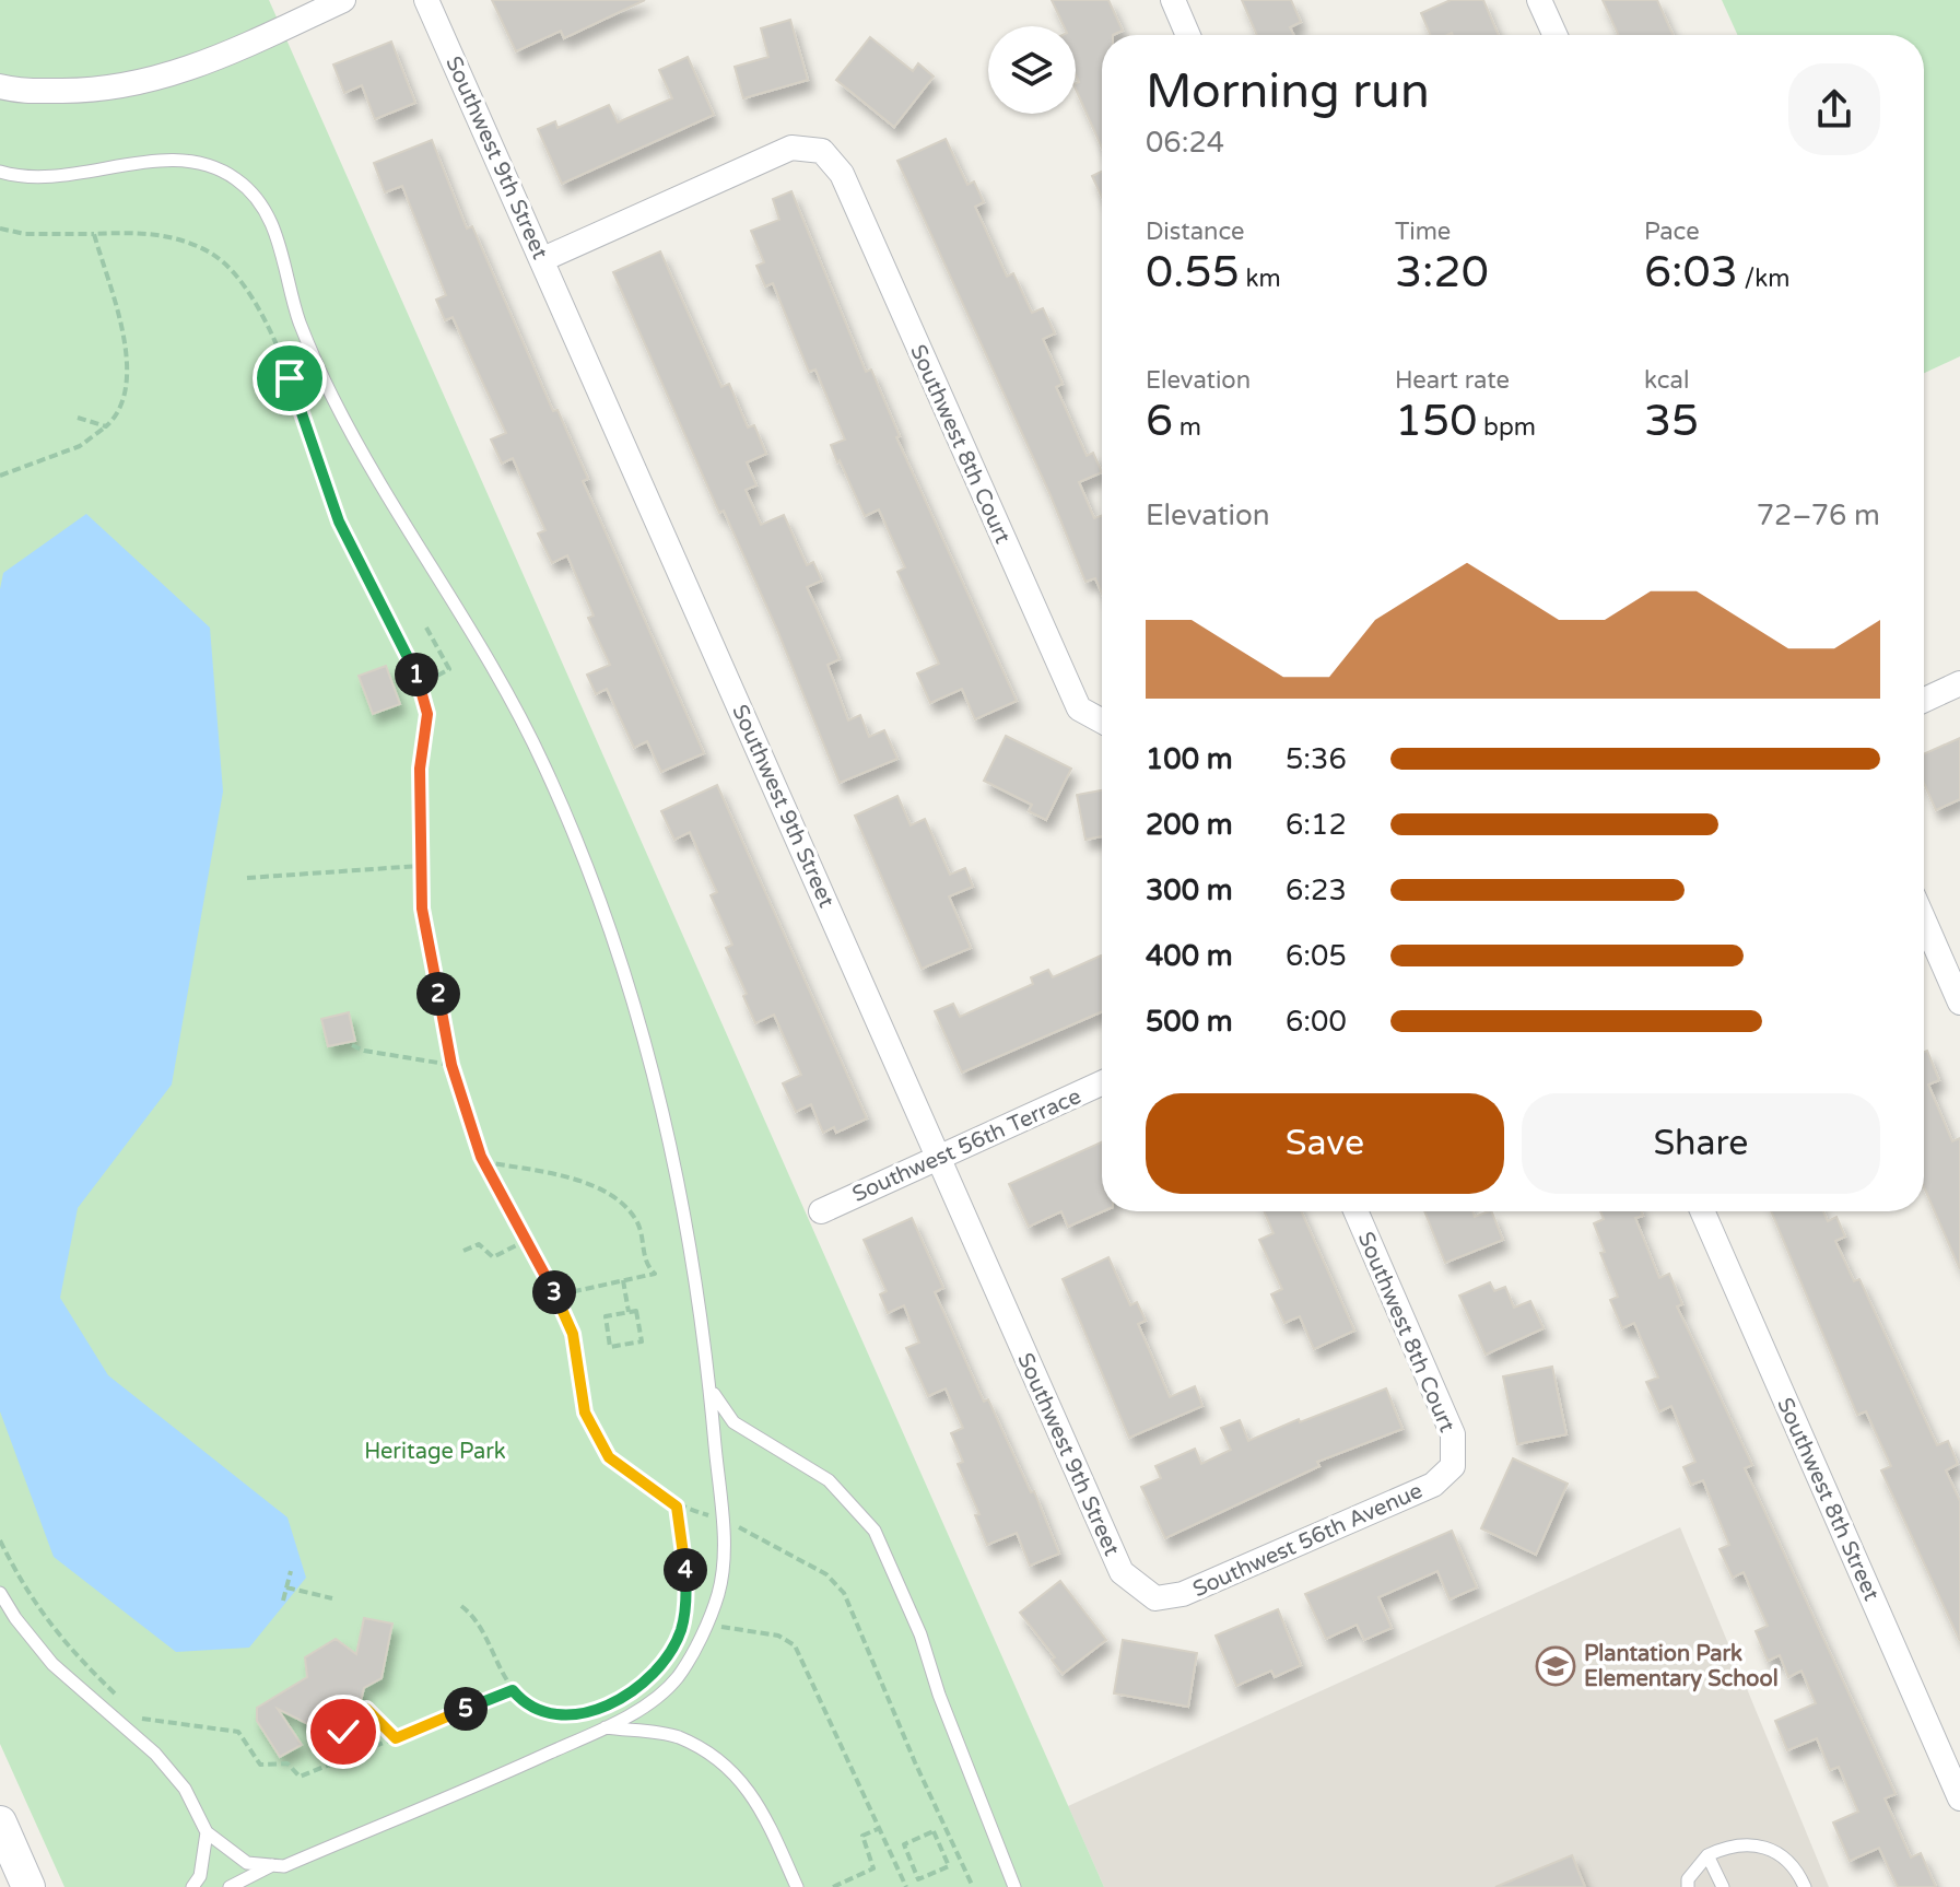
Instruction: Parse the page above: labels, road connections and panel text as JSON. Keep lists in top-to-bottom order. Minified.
{"streets":{"street":["Southwest 9th Street","Southwest 8th Court","Southwest 56th Terrace","Southwest 8th Street","Southwest 56th Avenue"]},"crossings":[["Southwest 9th Street","Southwest 8th Court"],["Southwest 9th Street","Southwest 56th Terrace"],["Southwest 9th Street","Southwest 56th Avenue"],["Southwest 8th Court","Southwest 56th Avenue"]],"parks":["Heritage Park"],"places":{"school or university":["Plantation Park Elementary School"]},"page":{"heading":["Morning run","06:24"],"stats":[["Distance","0.55 km"],["Time","3:20"],["Pace","6:03 /km"],["Elevation","6 m"],["Heart rate","150 bpm"],["kcal","35"]],"chart":["Elevation","72–76 m"],"pins":["1","2","3","4","5"],"list":[{"name":"100 m","note":"5:36"},{"name":"200 m","note":"6:12"},{"name":"300 m","note":"6:23"},{"name":"400 m","note":"6:05"},{"name":"500 m","note":"6:00"}],"buttons":["Save","Share"]}}
